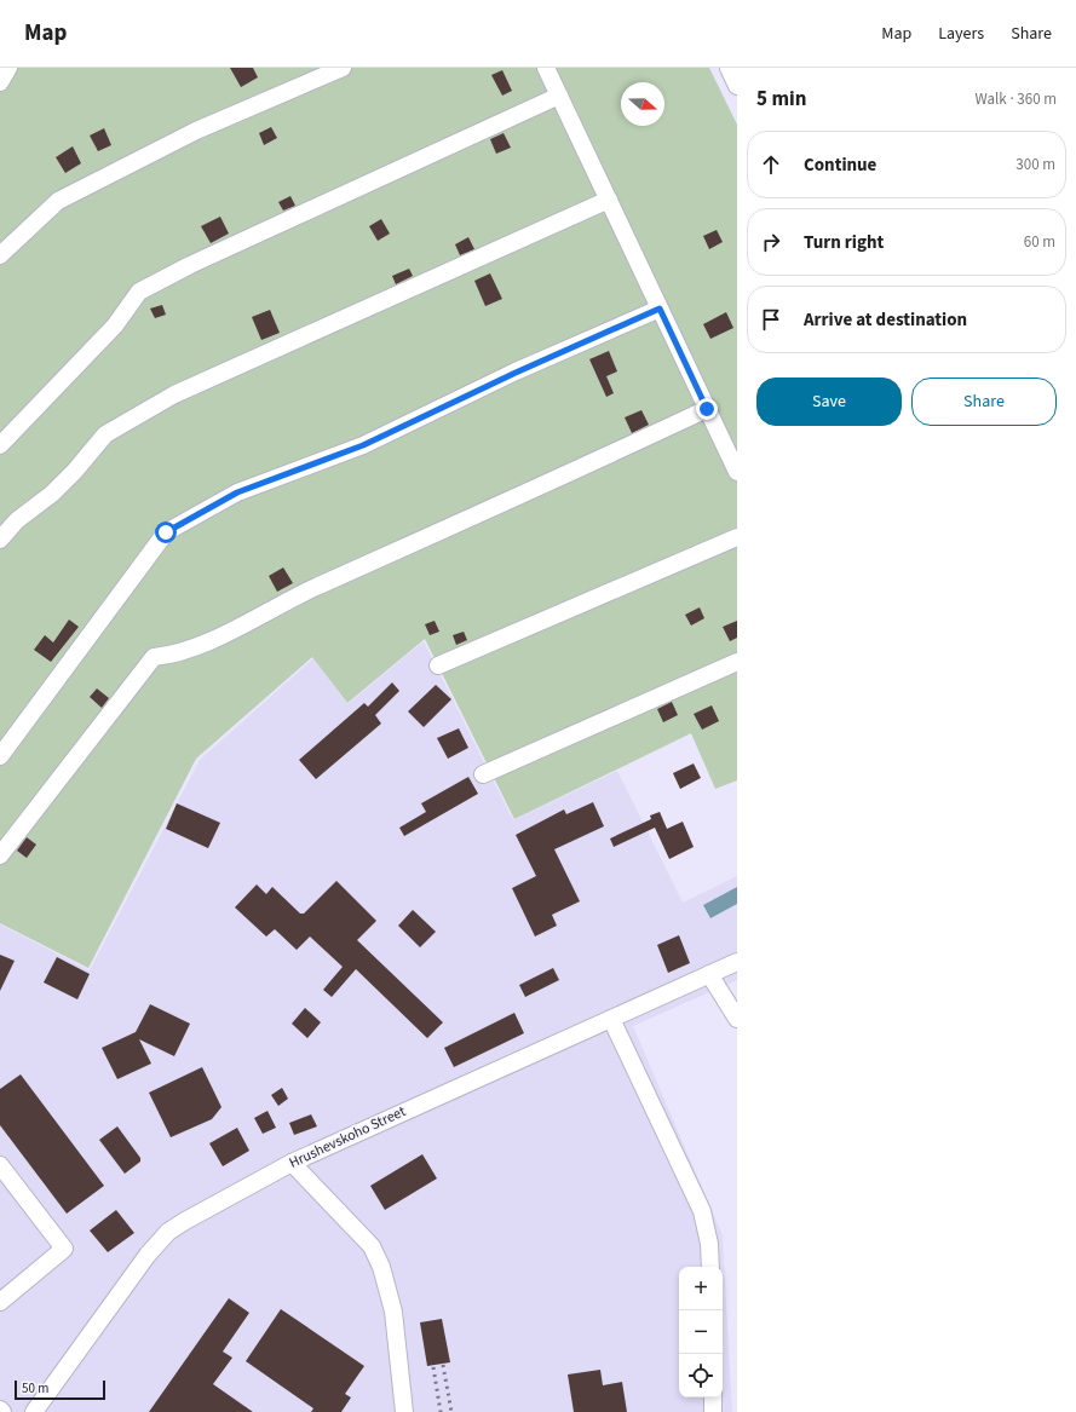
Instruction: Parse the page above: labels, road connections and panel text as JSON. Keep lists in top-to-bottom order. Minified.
{"streets":{"street":["Hrushevskoho Street"]},"scale_bar":"50 m","north":"right","page":{"header":"Map","nav":["Map","Layers","Share"],"heading":["5 min","Walk · 360 m"],"list":[["Continue","300 m"],["Turn right","60 m"],"Arrive at destination"],"buttons":["Save","Share"],"map_buttons":["+","−"],"scale":"50 m"}}
